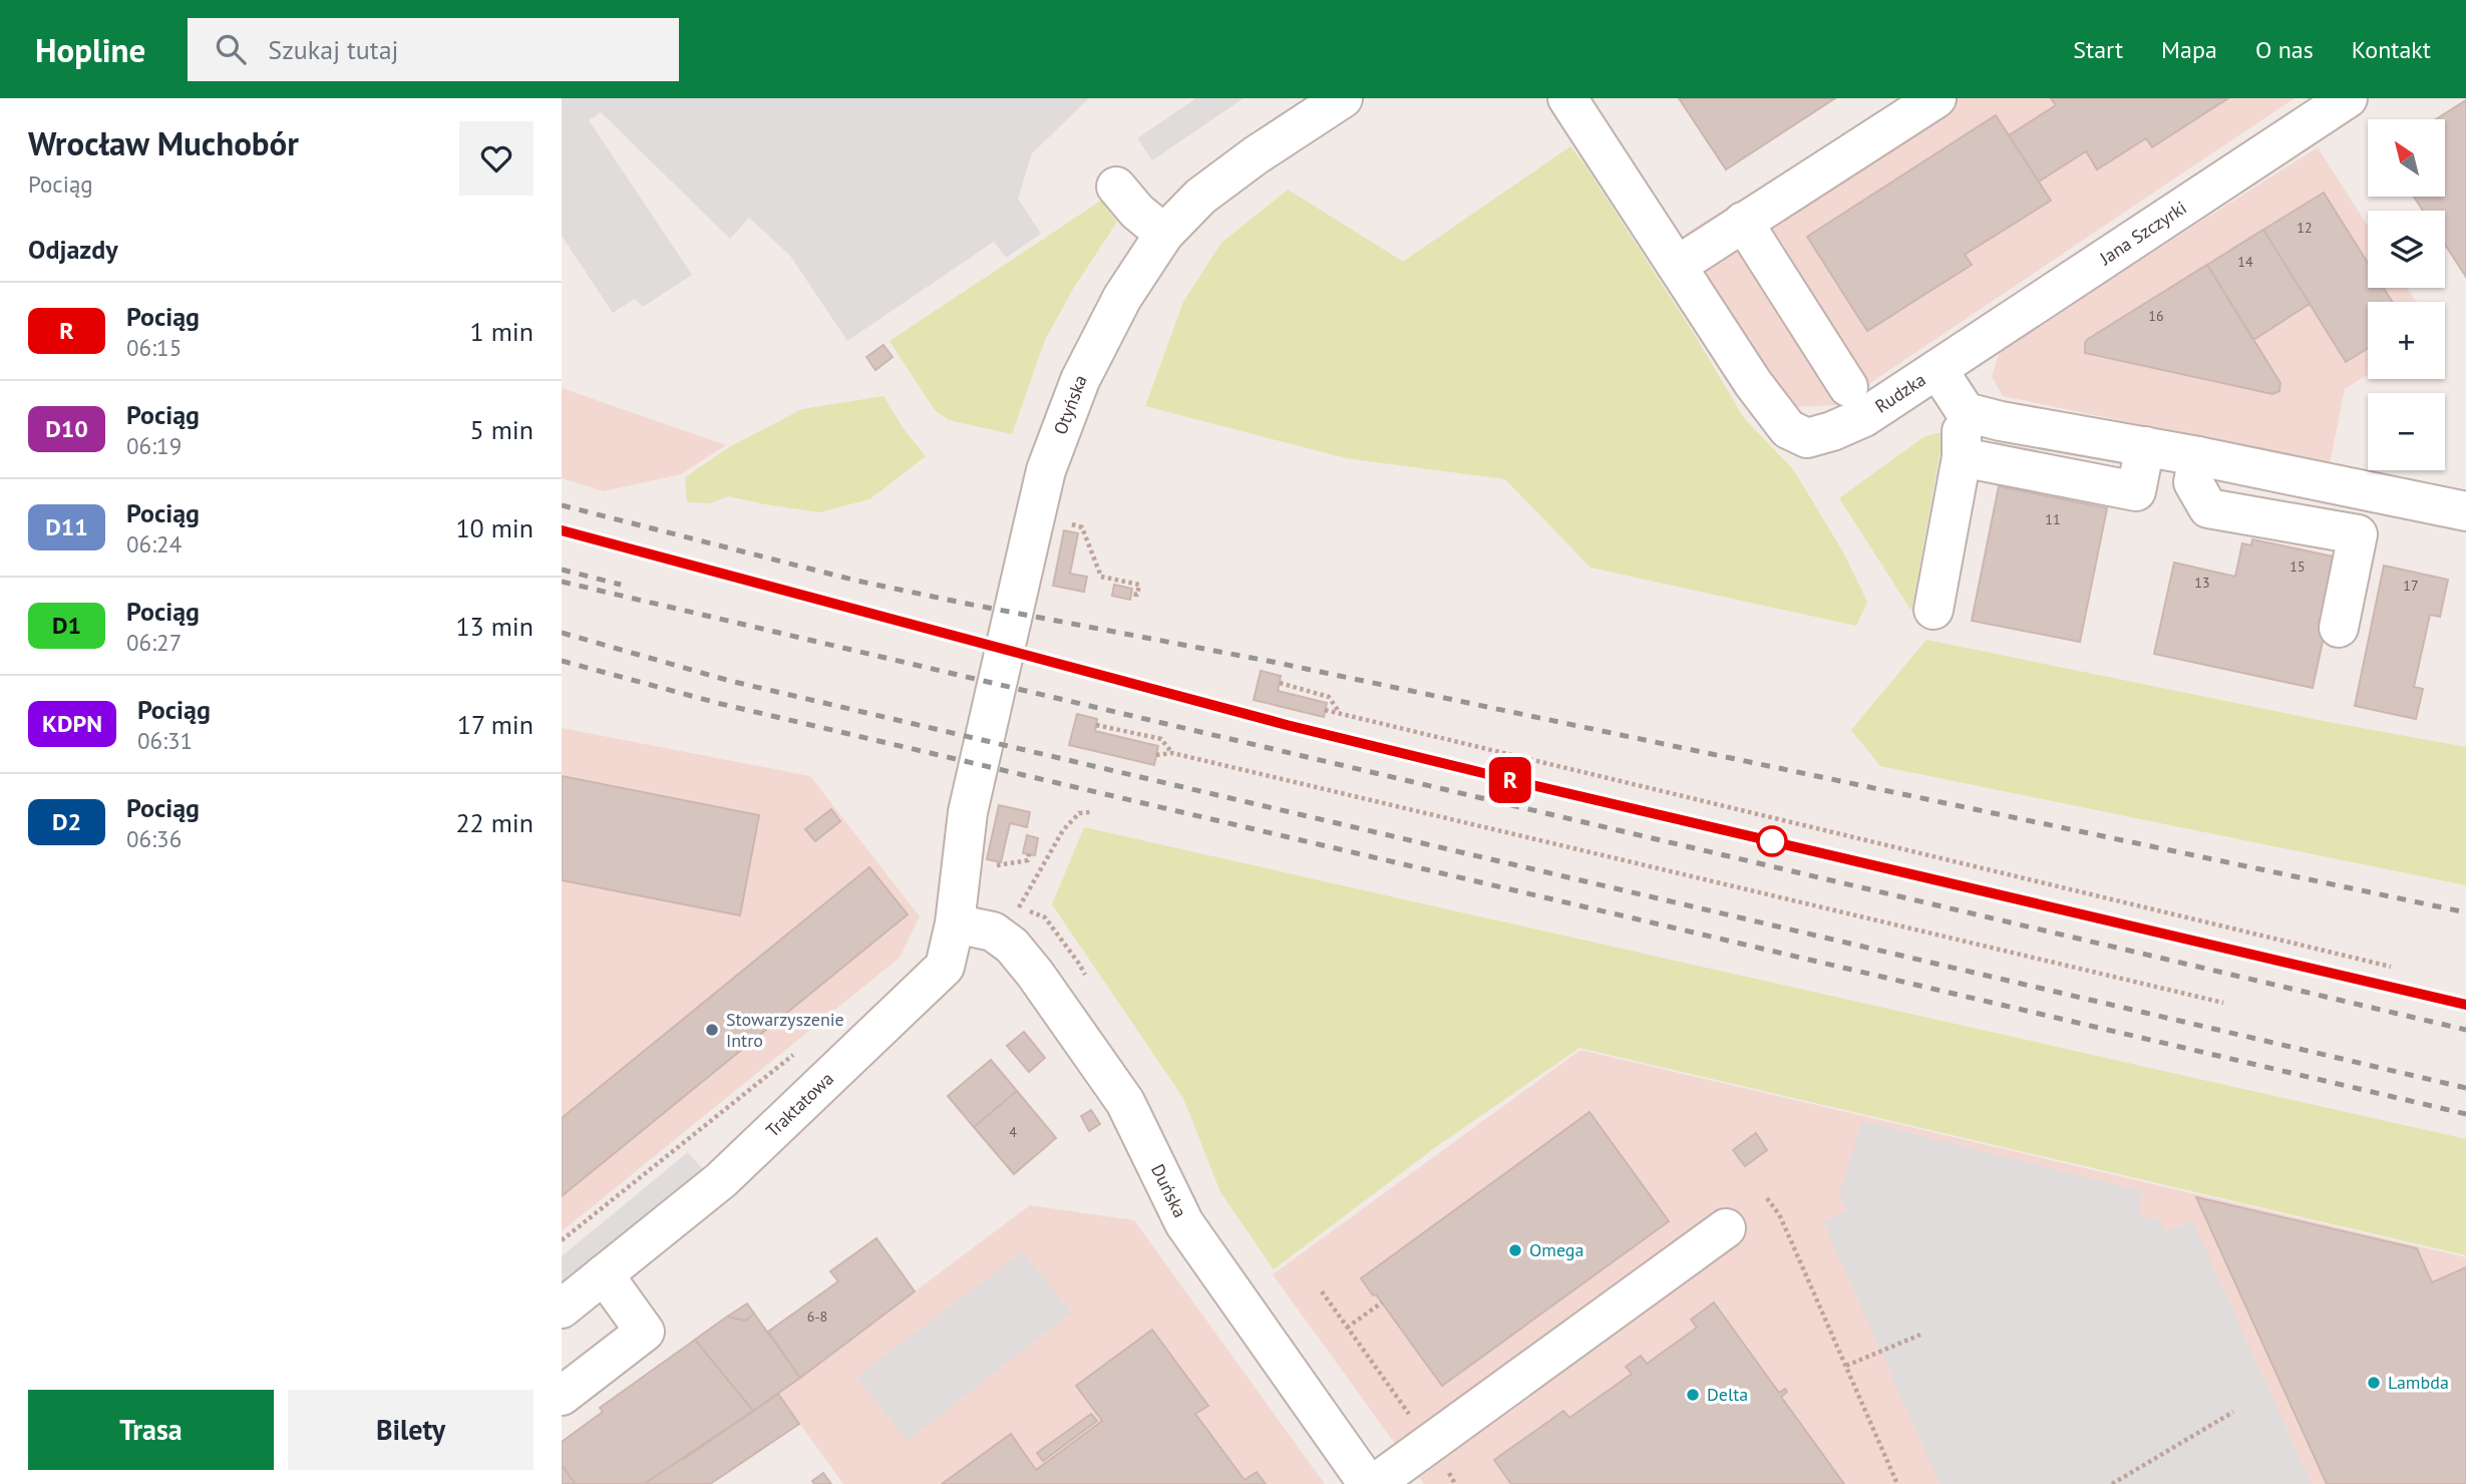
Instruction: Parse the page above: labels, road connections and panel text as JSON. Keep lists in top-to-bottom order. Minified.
{"streets":{"street":["Jana Szczyrki","Rudzka","Otyńska","Traktatowa","Duńska"]},"crossings":[["Jana Szczyrki","Rudzka"],["Otyńska","Traktatowa"],["Traktatowa","Duńska"]],"places":["Stowarzyszenie Intro","Omega","Lambda","Delta"],"house_numbers":["12","14","16","11","15","13","17","4","6-8"],"north":"top left","page":{"header":"Hopline","search":"Szukaj tutaj","nav":["Start","Mapa","O nas","Kontakt"],"heading":[["Wrocław Muchobór","Pociąg"],"Odjazdy"],"on_map":"R","map_buttons":["+","−"],"list":[{"mark":"R","name":"Pociąg","note":"06:15","value":"1 min"},{"mark":"D10","name":"Pociąg","note":"06:19","value":"5 min"},{"mark":"D11","name":"Pociąg","note":"06:24","value":"10 min"},{"mark":"D1","name":"Pociąg","note":"06:27","value":"13 min"},{"mark":"KDPN","name":"Pociąg","note":"06:31","value":"17 min"},{"mark":"D2","name":"Pociąg","note":"06:36","value":"22 min"}],"buttons":["Trasa","Bilety"]}}
